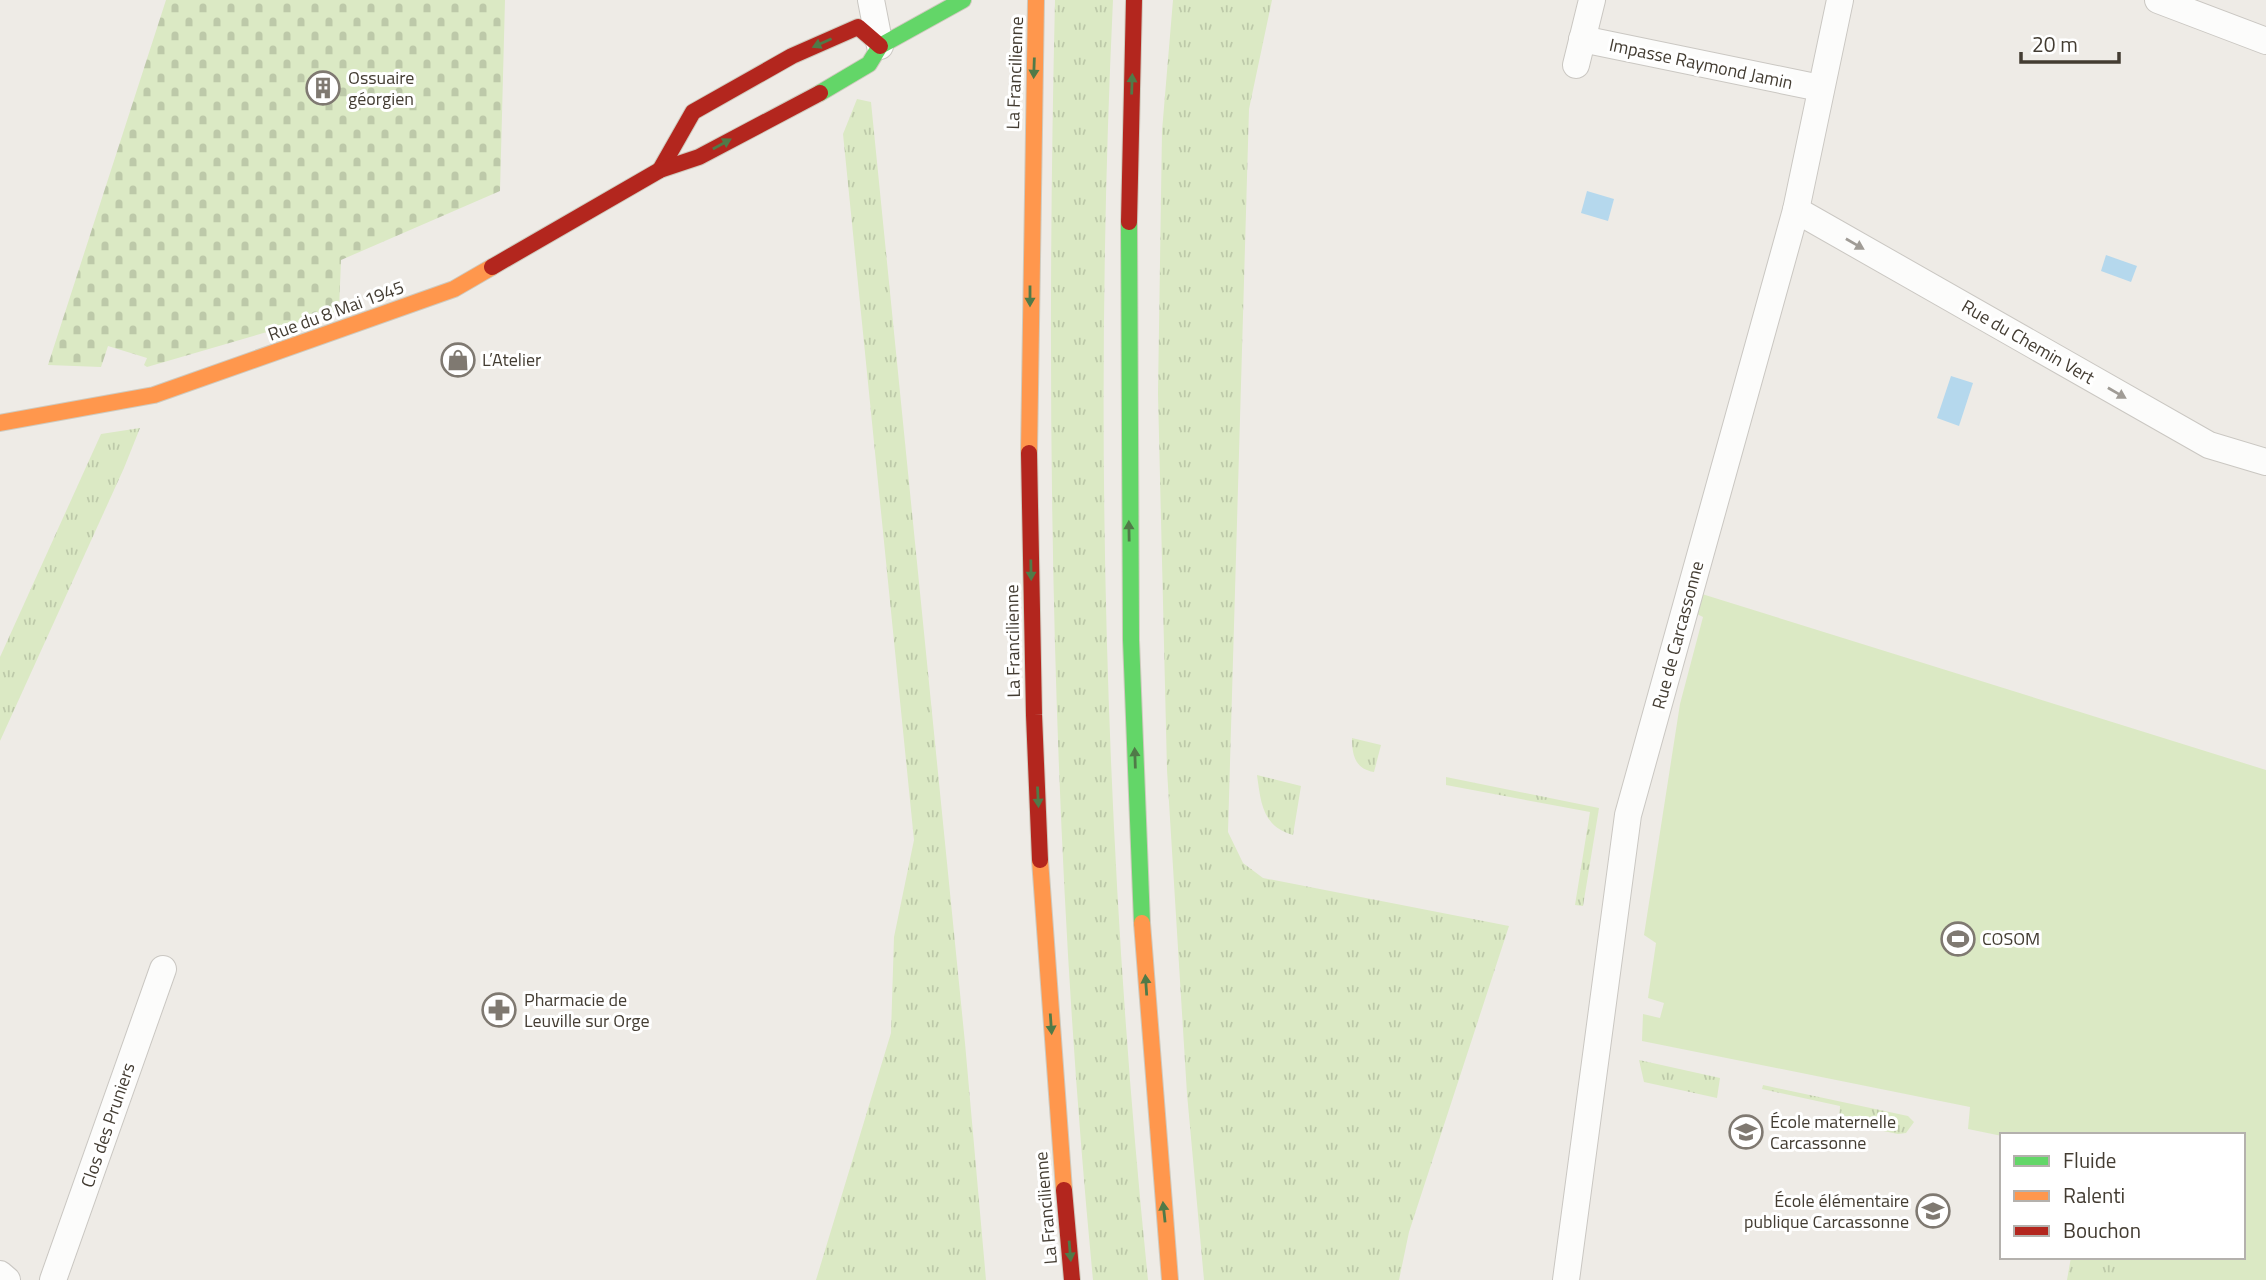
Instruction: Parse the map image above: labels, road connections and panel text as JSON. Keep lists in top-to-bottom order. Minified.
{"streets":{"main road":["La Francilienne","Rue du 8 Mai 1945"],"street":["Impasse Raymond Jamin","Rue du Chemin Vert","Rue de Carcassonne","Clos des Pruniers"]},"crossings":[["Impasse Raymond Jamin","Rue de Carcassonne"],["Rue du Chemin Vert","Rue de Carcassonne"]],"one_way":["Rue du Chemin Vert"],"places":{"building":["Ossuaire géorgien"],"shop":["L’Atelier"],"sports":["COSOM"],"pharmacy":["Pharmacie de Leuville sur Orge"],"school or university":["École maternelle Carcassonne","École élémentaire publique Carcassonne"]},"legend":["Fluide","Ralenti","Bouchon"],"scale_bar":"20 m"}
